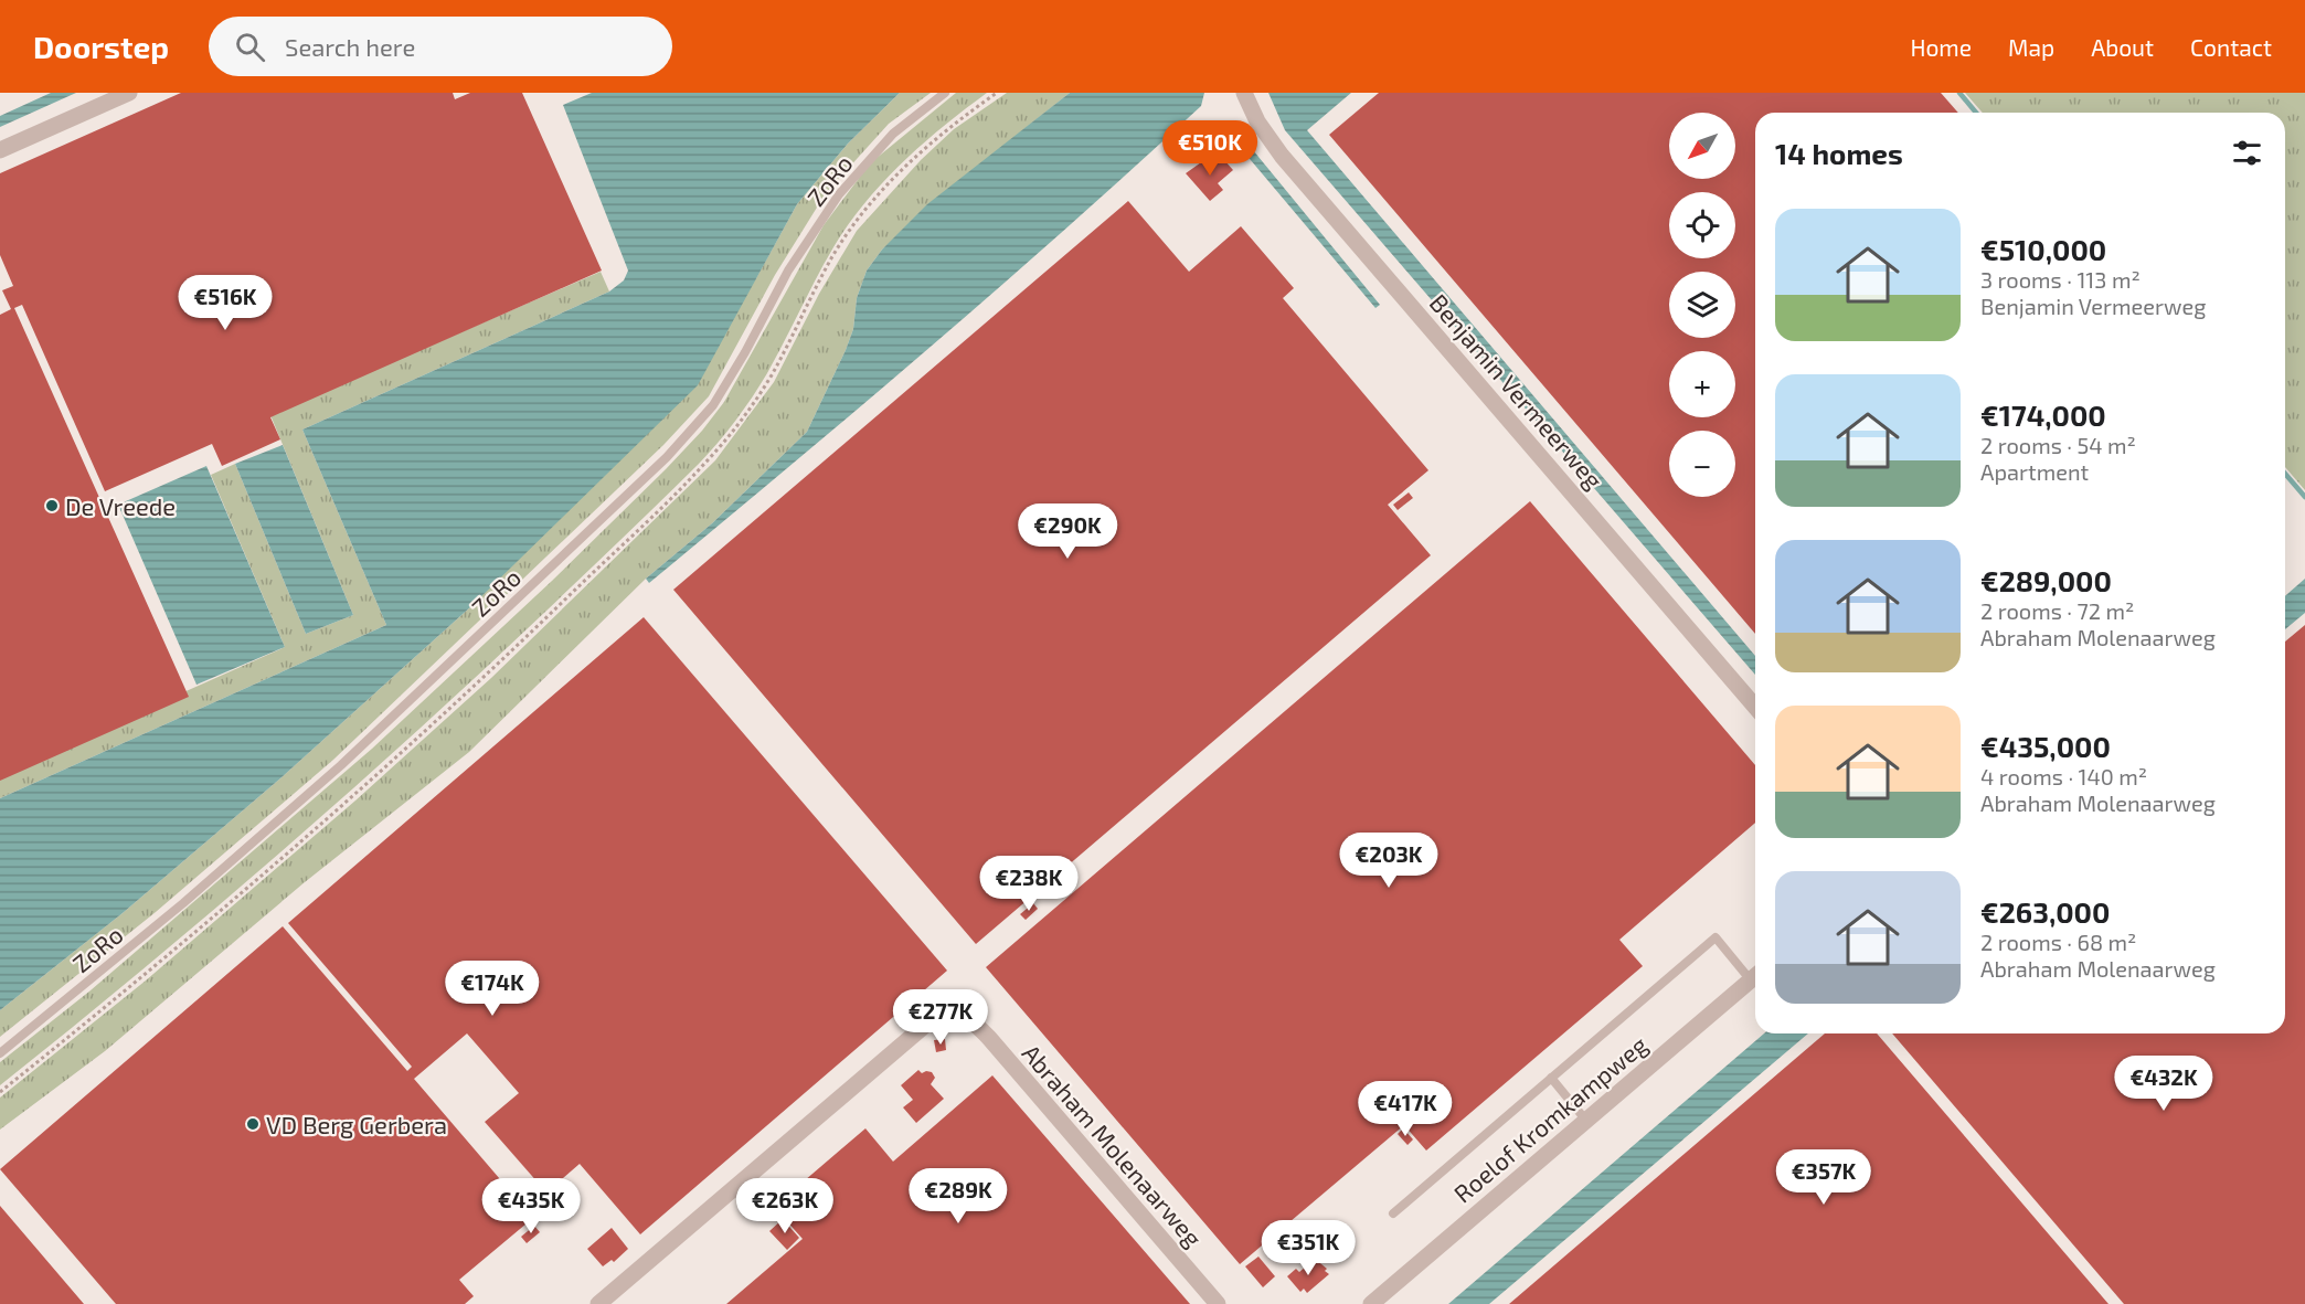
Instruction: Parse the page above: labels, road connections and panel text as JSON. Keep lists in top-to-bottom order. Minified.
{"streets":{"street":["Benjamin Vermeerweg","Roelof Kromkampweg","Abraham Molenaarweg"],"lane":["ZoRo"]},"places":["De Vreede","VD Berg Gerbera"],"north":"bottom left","page":{"header":"Doorstep","search":"Search here","nav":["Home","Map","About","Contact"],"map_buttons":["+","−"],"heading":"14 homes","price":["€510K","€516K","€290K","€203K","€238K","€174K","€277K","€432K","€417K","€357K","€289K","€435K","€263K","€351K"],"list":[{"name":"€510,000","note":"3 rooms · 113 m² · Benjamin Vermeerweg"},{"name":"€174,000","note":"2 rooms · 54 m² · Apartment"},{"name":"€289,000","note":"2 rooms · 72 m² · Abraham Molenaarweg"},{"name":"€435,000","note":"4 rooms · 140 m² · Abraham Molenaarweg"},{"name":"€263,000","note":"2 rooms · 68 m² · Abraham Molenaarweg"}]}}
